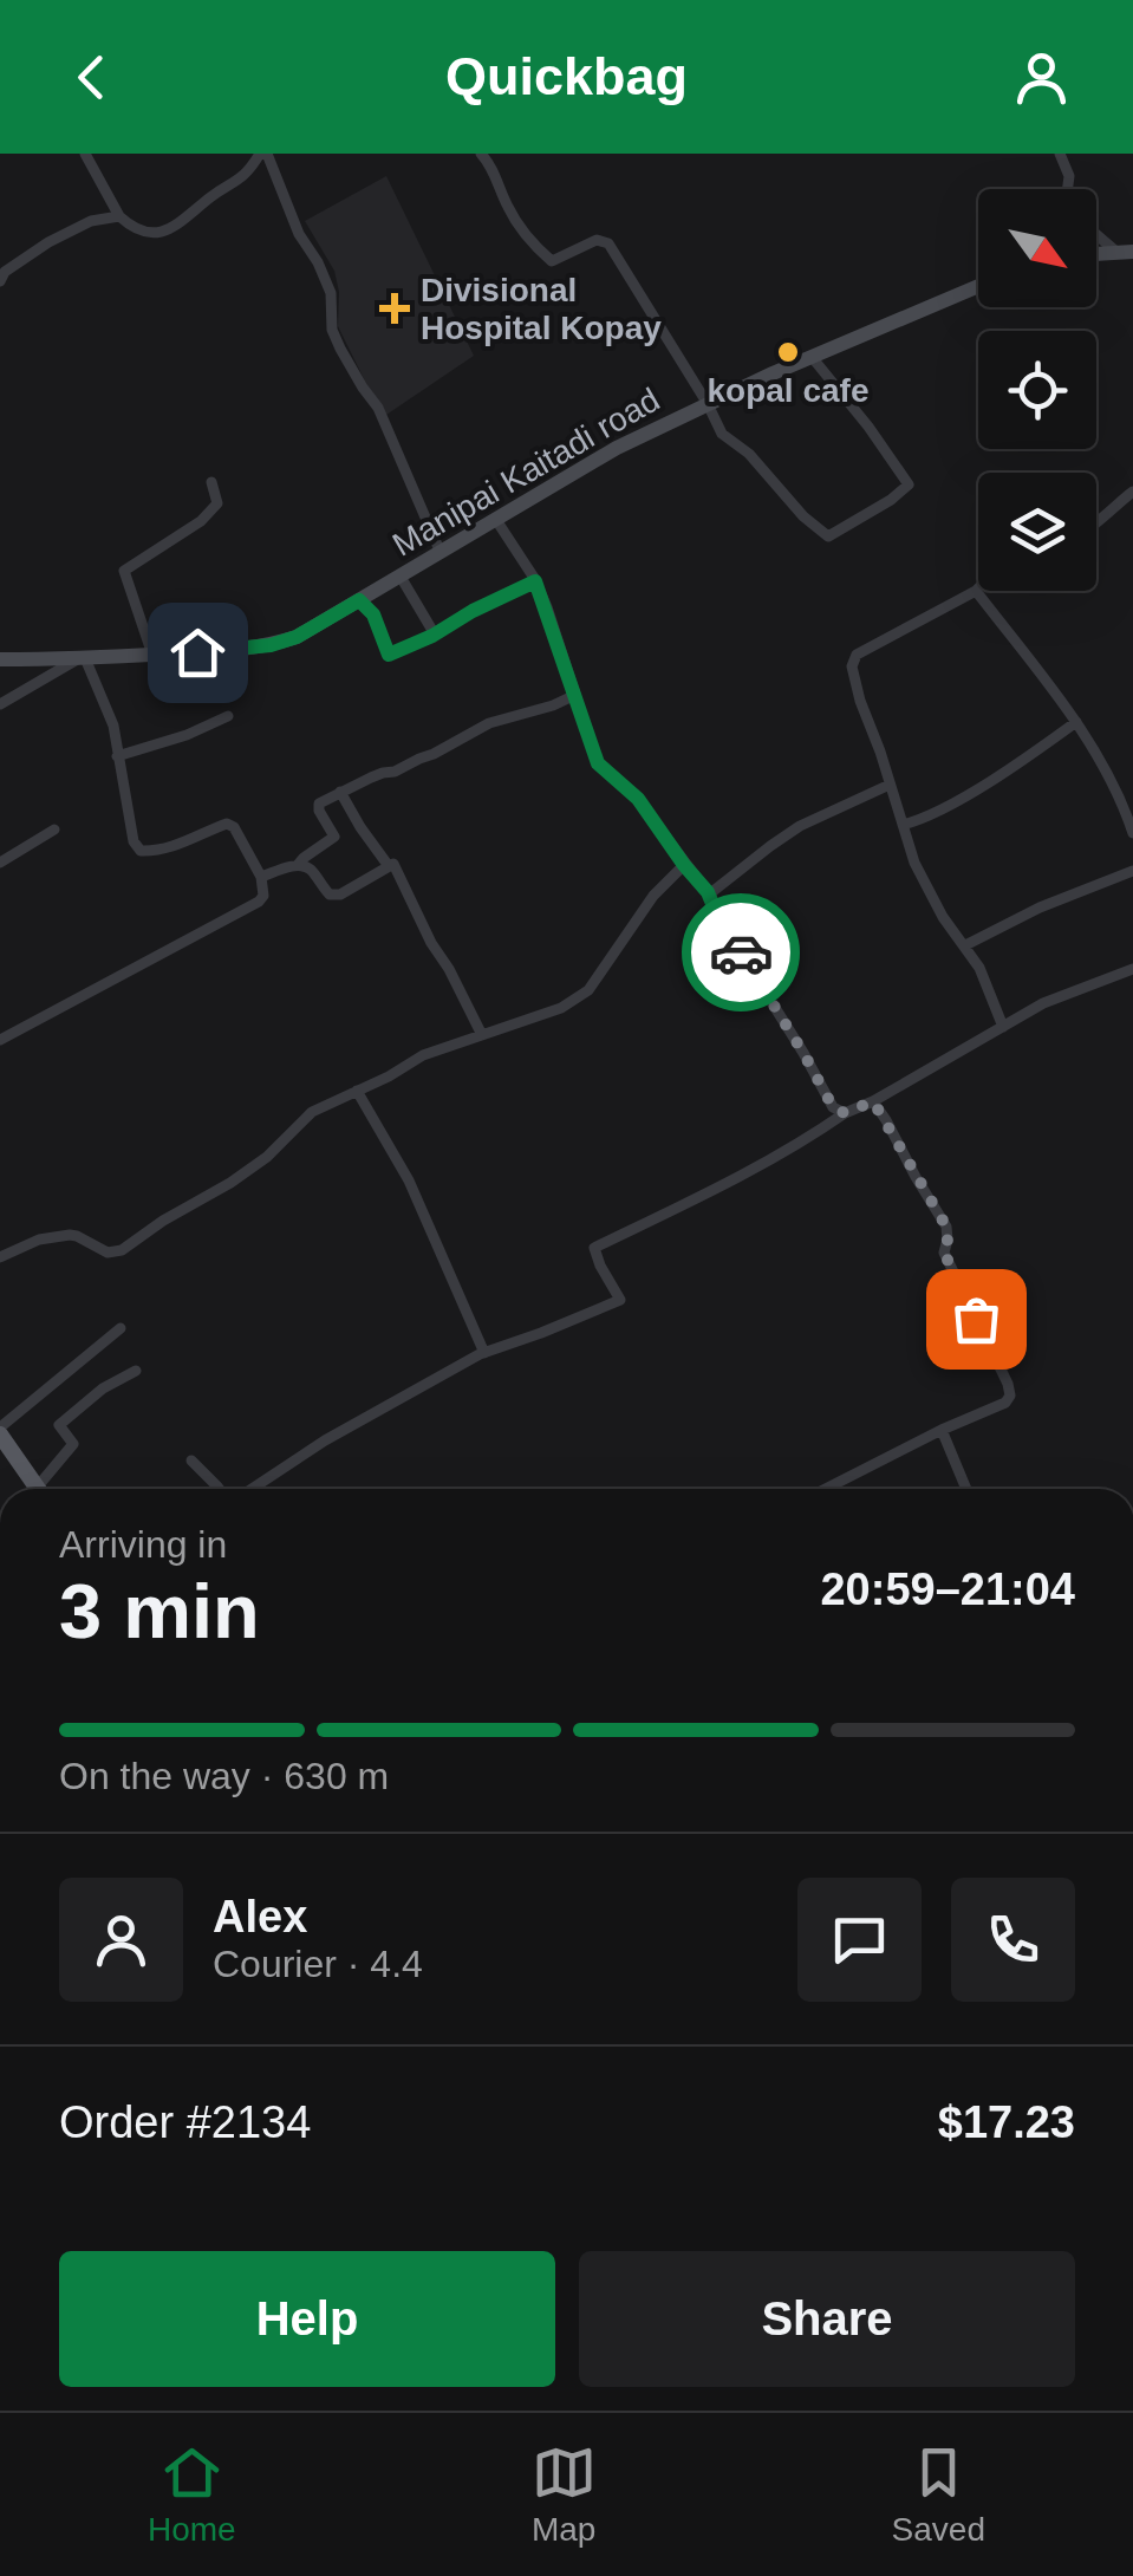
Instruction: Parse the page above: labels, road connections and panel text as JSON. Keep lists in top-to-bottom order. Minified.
{"streets":{"main road":["Manipai Kaitadi road"]},"places":{"health":["Divisional Hospital Kopay"],"other":["kopal cafe"]},"north":"bottom right","page":{"header":"Quickbag","heading":["3 min","Arriving in","20:59–21:04"],"panel":["Alex","Courier · 4.4","Order #2134","$17.23"],"bar":"On the way · 630 m","buttons":["Help","Share"],"tabs":["Home","Map","Saved"]}}
